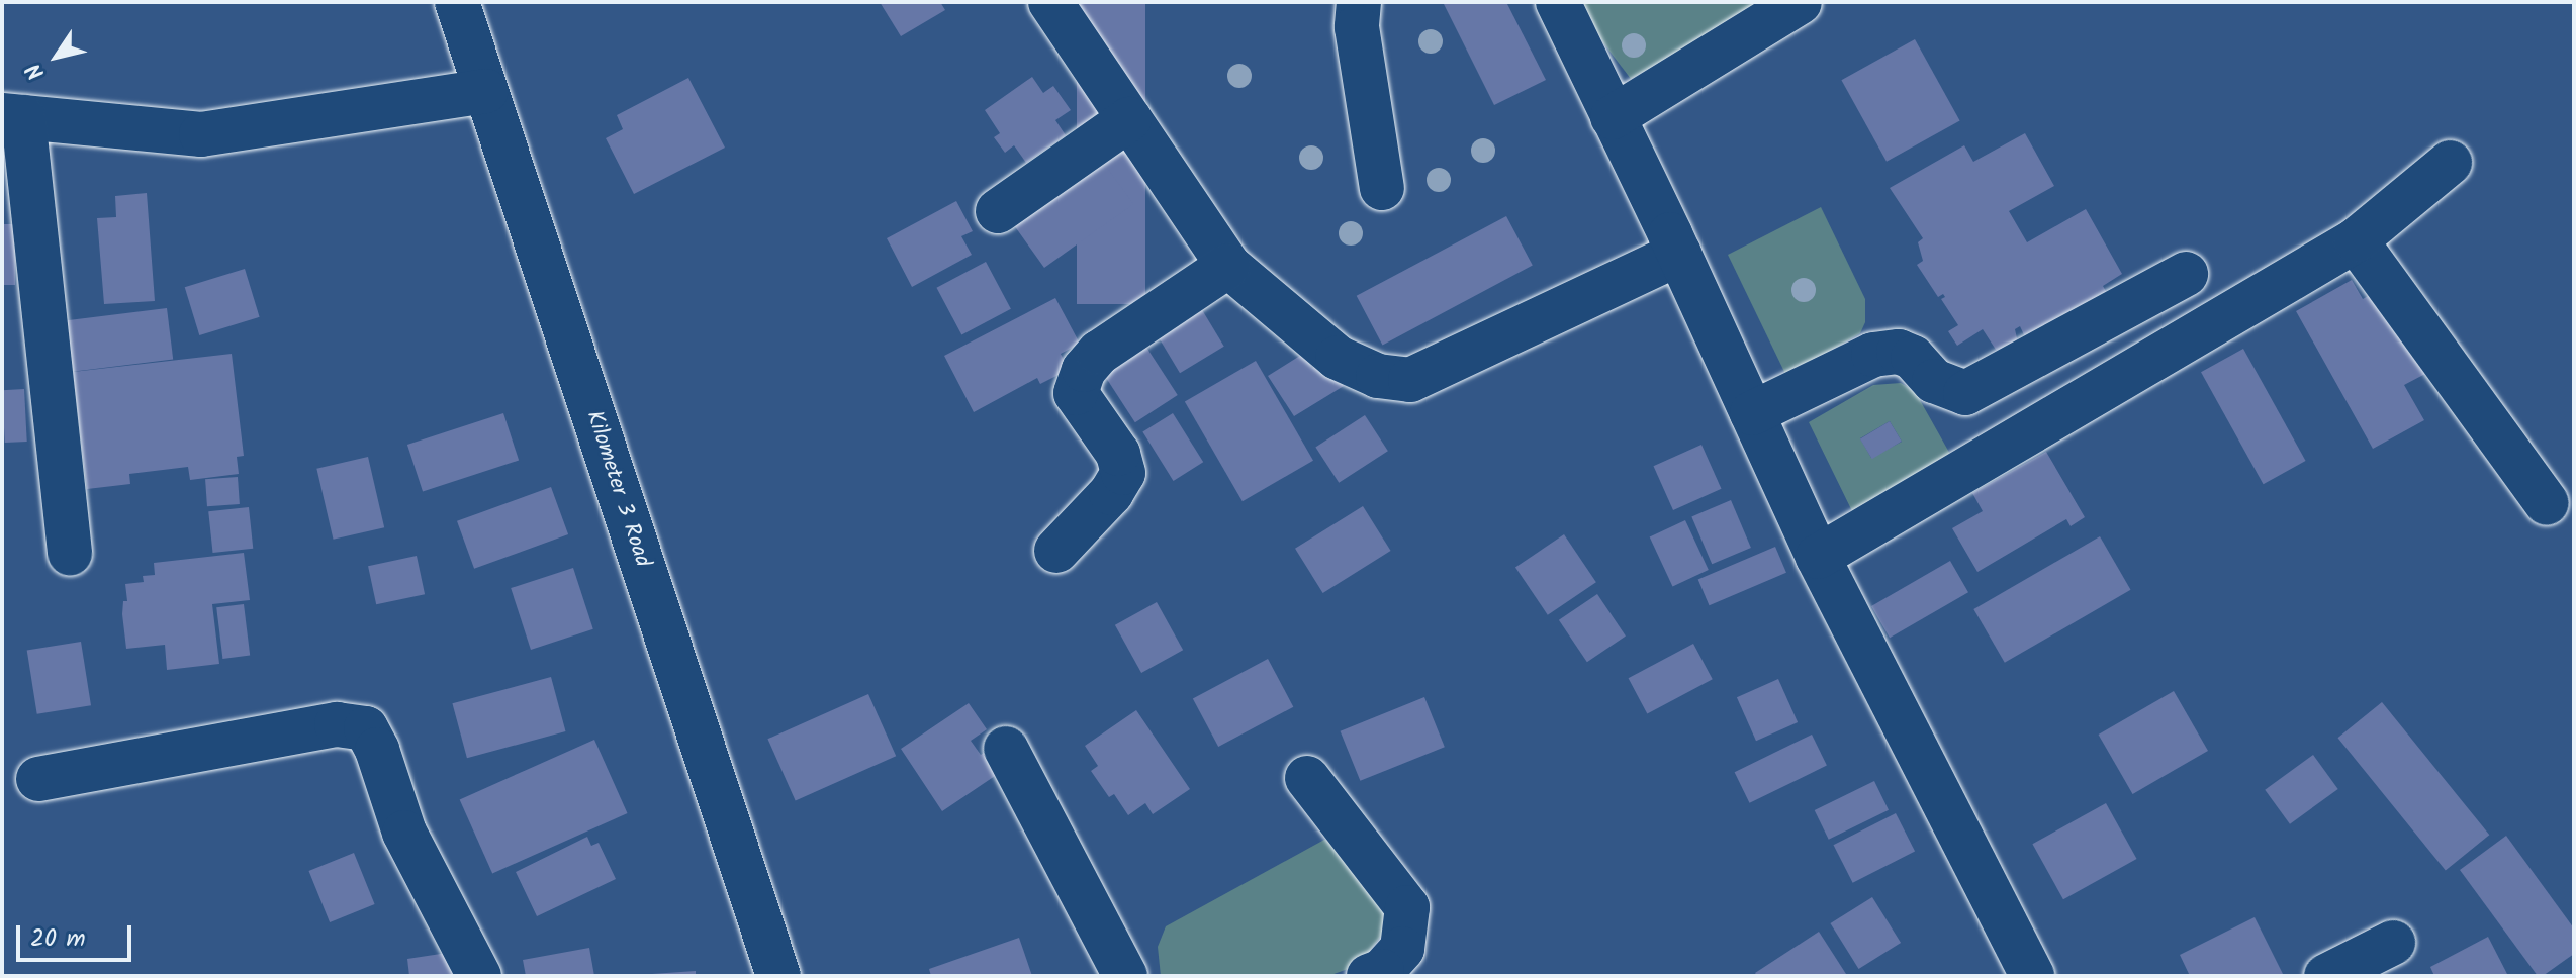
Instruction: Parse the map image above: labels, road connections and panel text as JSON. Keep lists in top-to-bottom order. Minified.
{"streets":{"street":["Kilometer 3 Road"]},"scale_bar":"20 m","north":"bottom left"}
